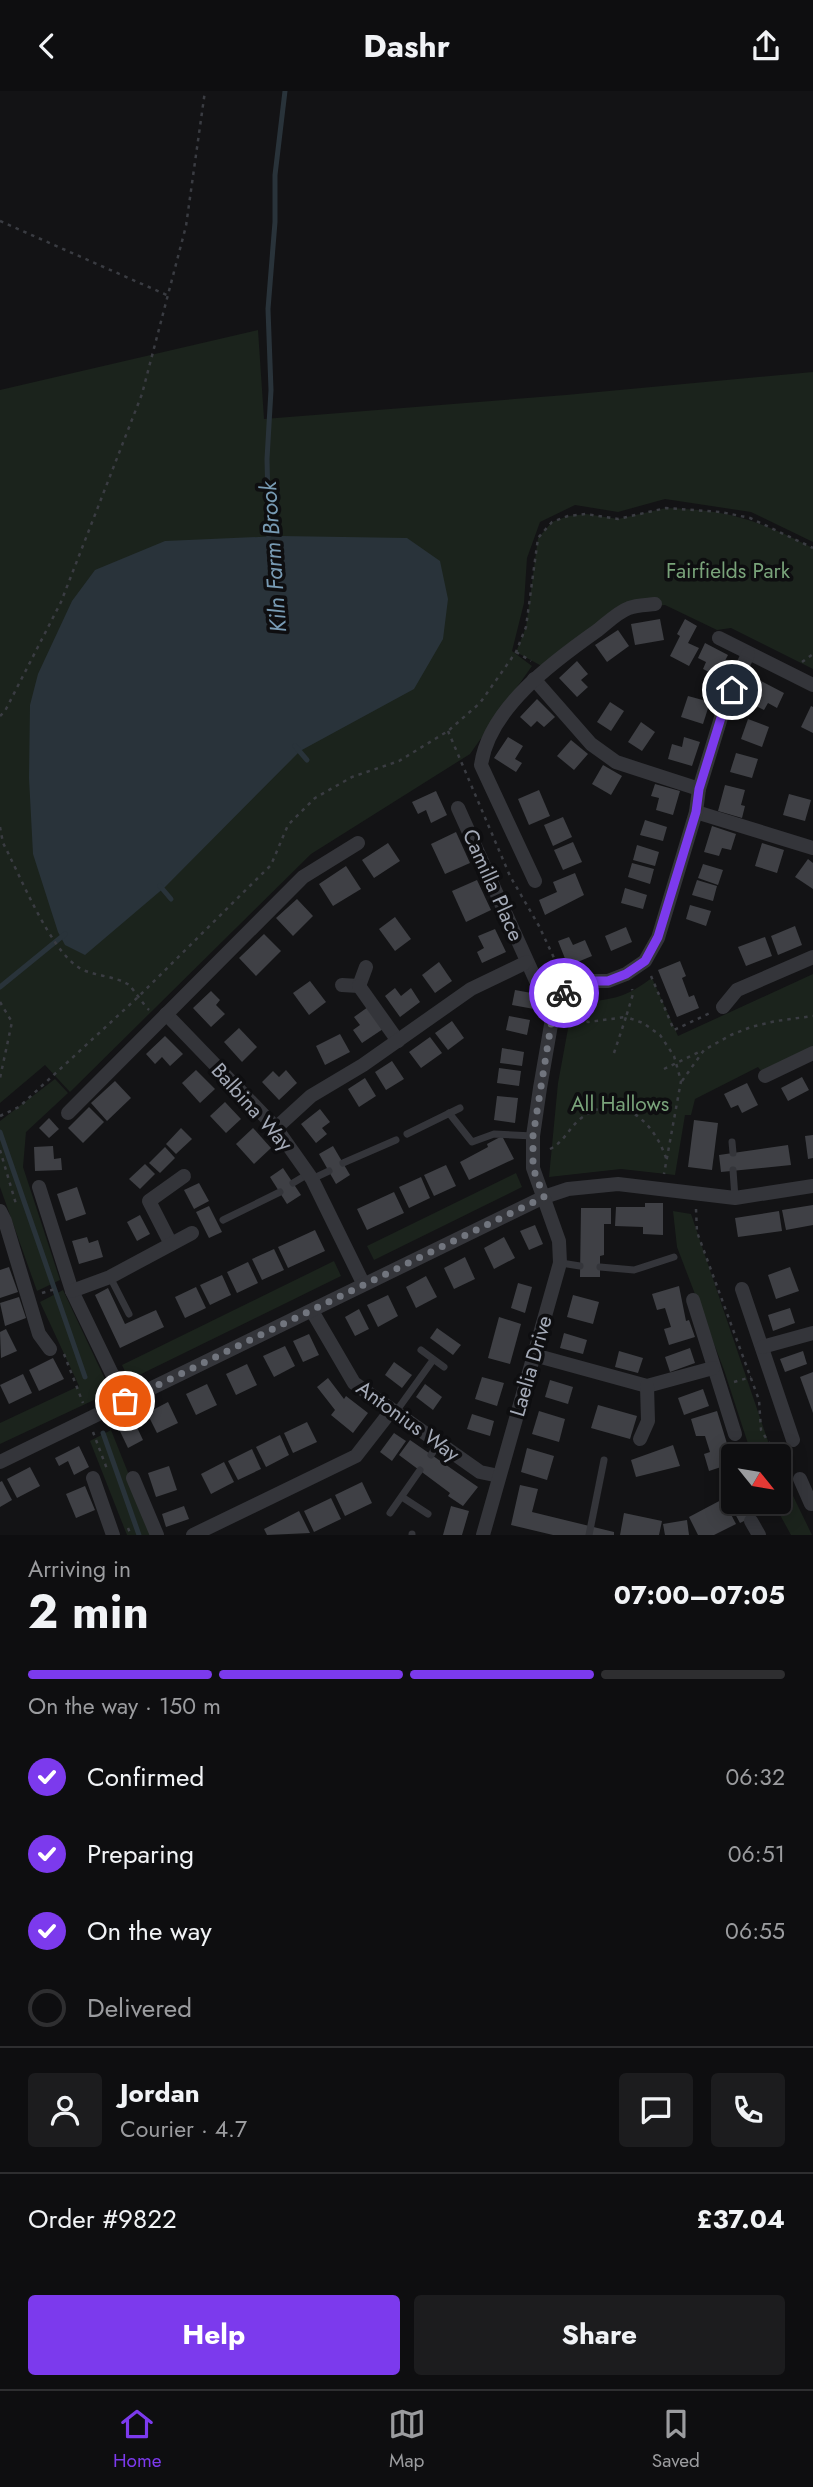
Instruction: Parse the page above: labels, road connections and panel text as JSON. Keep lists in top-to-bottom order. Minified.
{"streets":{"street":["Camilla Place","Balbina Way","Laelia Drive","Antonius Way"]},"crossings":[["Camilla Place","Balbina Way"],["Laelia Drive","Antonius Way"]],"water":["Kiln Farm Brook"],"parks":["Fairfields Park","All Hallows"],"north":"bottom right","page":{"header":"Dashr","heading":["2 min","Arriving in","07:00–07:05"],"panel":["Jordan","Courier · 4.7","Order #9822","£37.04"],"bar":"On the way · 150 m","list":[["Confirmed","06:32"],["Preparing","06:51"],["On the way","06:55"],"Delivered"],"buttons":["Help","Share"],"tabs":["Home","Map","Saved"]}}
